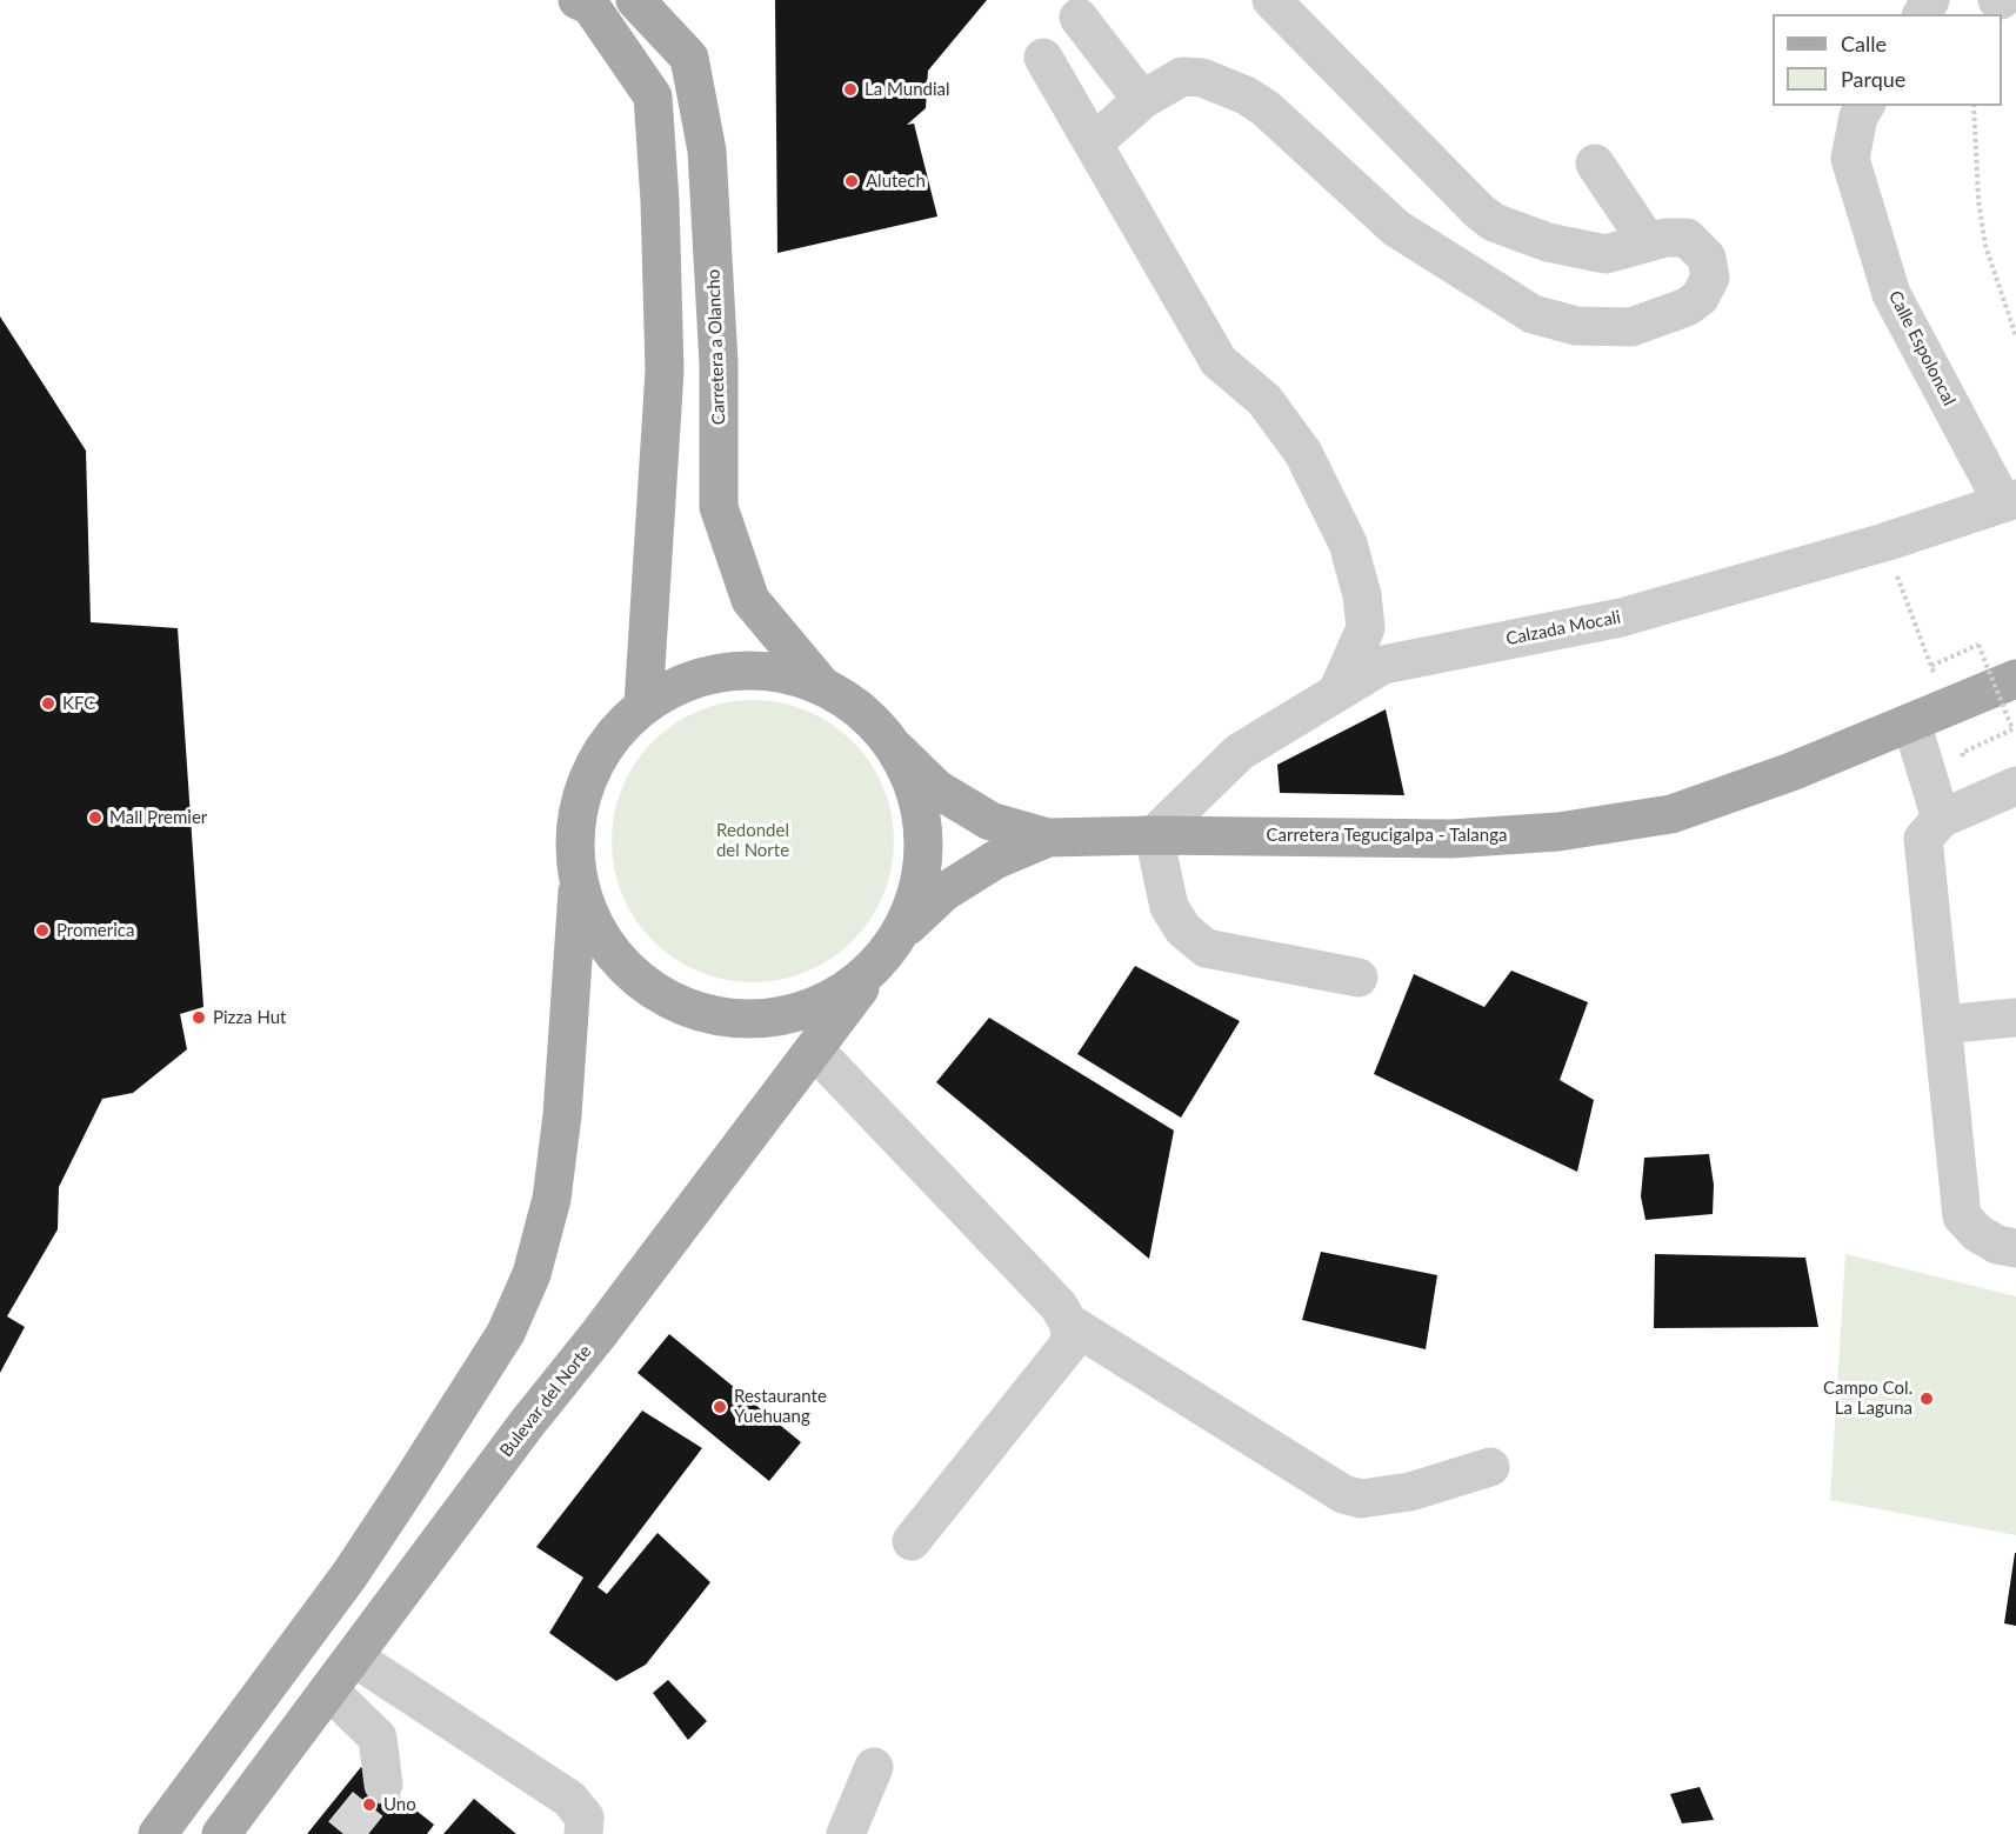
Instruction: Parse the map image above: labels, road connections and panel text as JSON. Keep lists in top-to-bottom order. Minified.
{"streets":{"main road":["Carretera a Olancho","Carretera Tegucigalpa - Talanga","Bulevar del Norte"],"street":["Calle Espoloncal","Calzada Mocali"]},"crossings":[["Calle Espoloncal","Calzada Mocali"],["Calzada Mocali","Carretera Tegucigalpa - Talanga"]],"parks":["Redondel del Norte"],"places":["La Mundial","Alutech","KFC","Mall Premier","Promerica","Pizza Hut","Campo Col. La Laguna","Restaurante Yuehuang","Uno"],"legend":["Calle","Parque"]}
